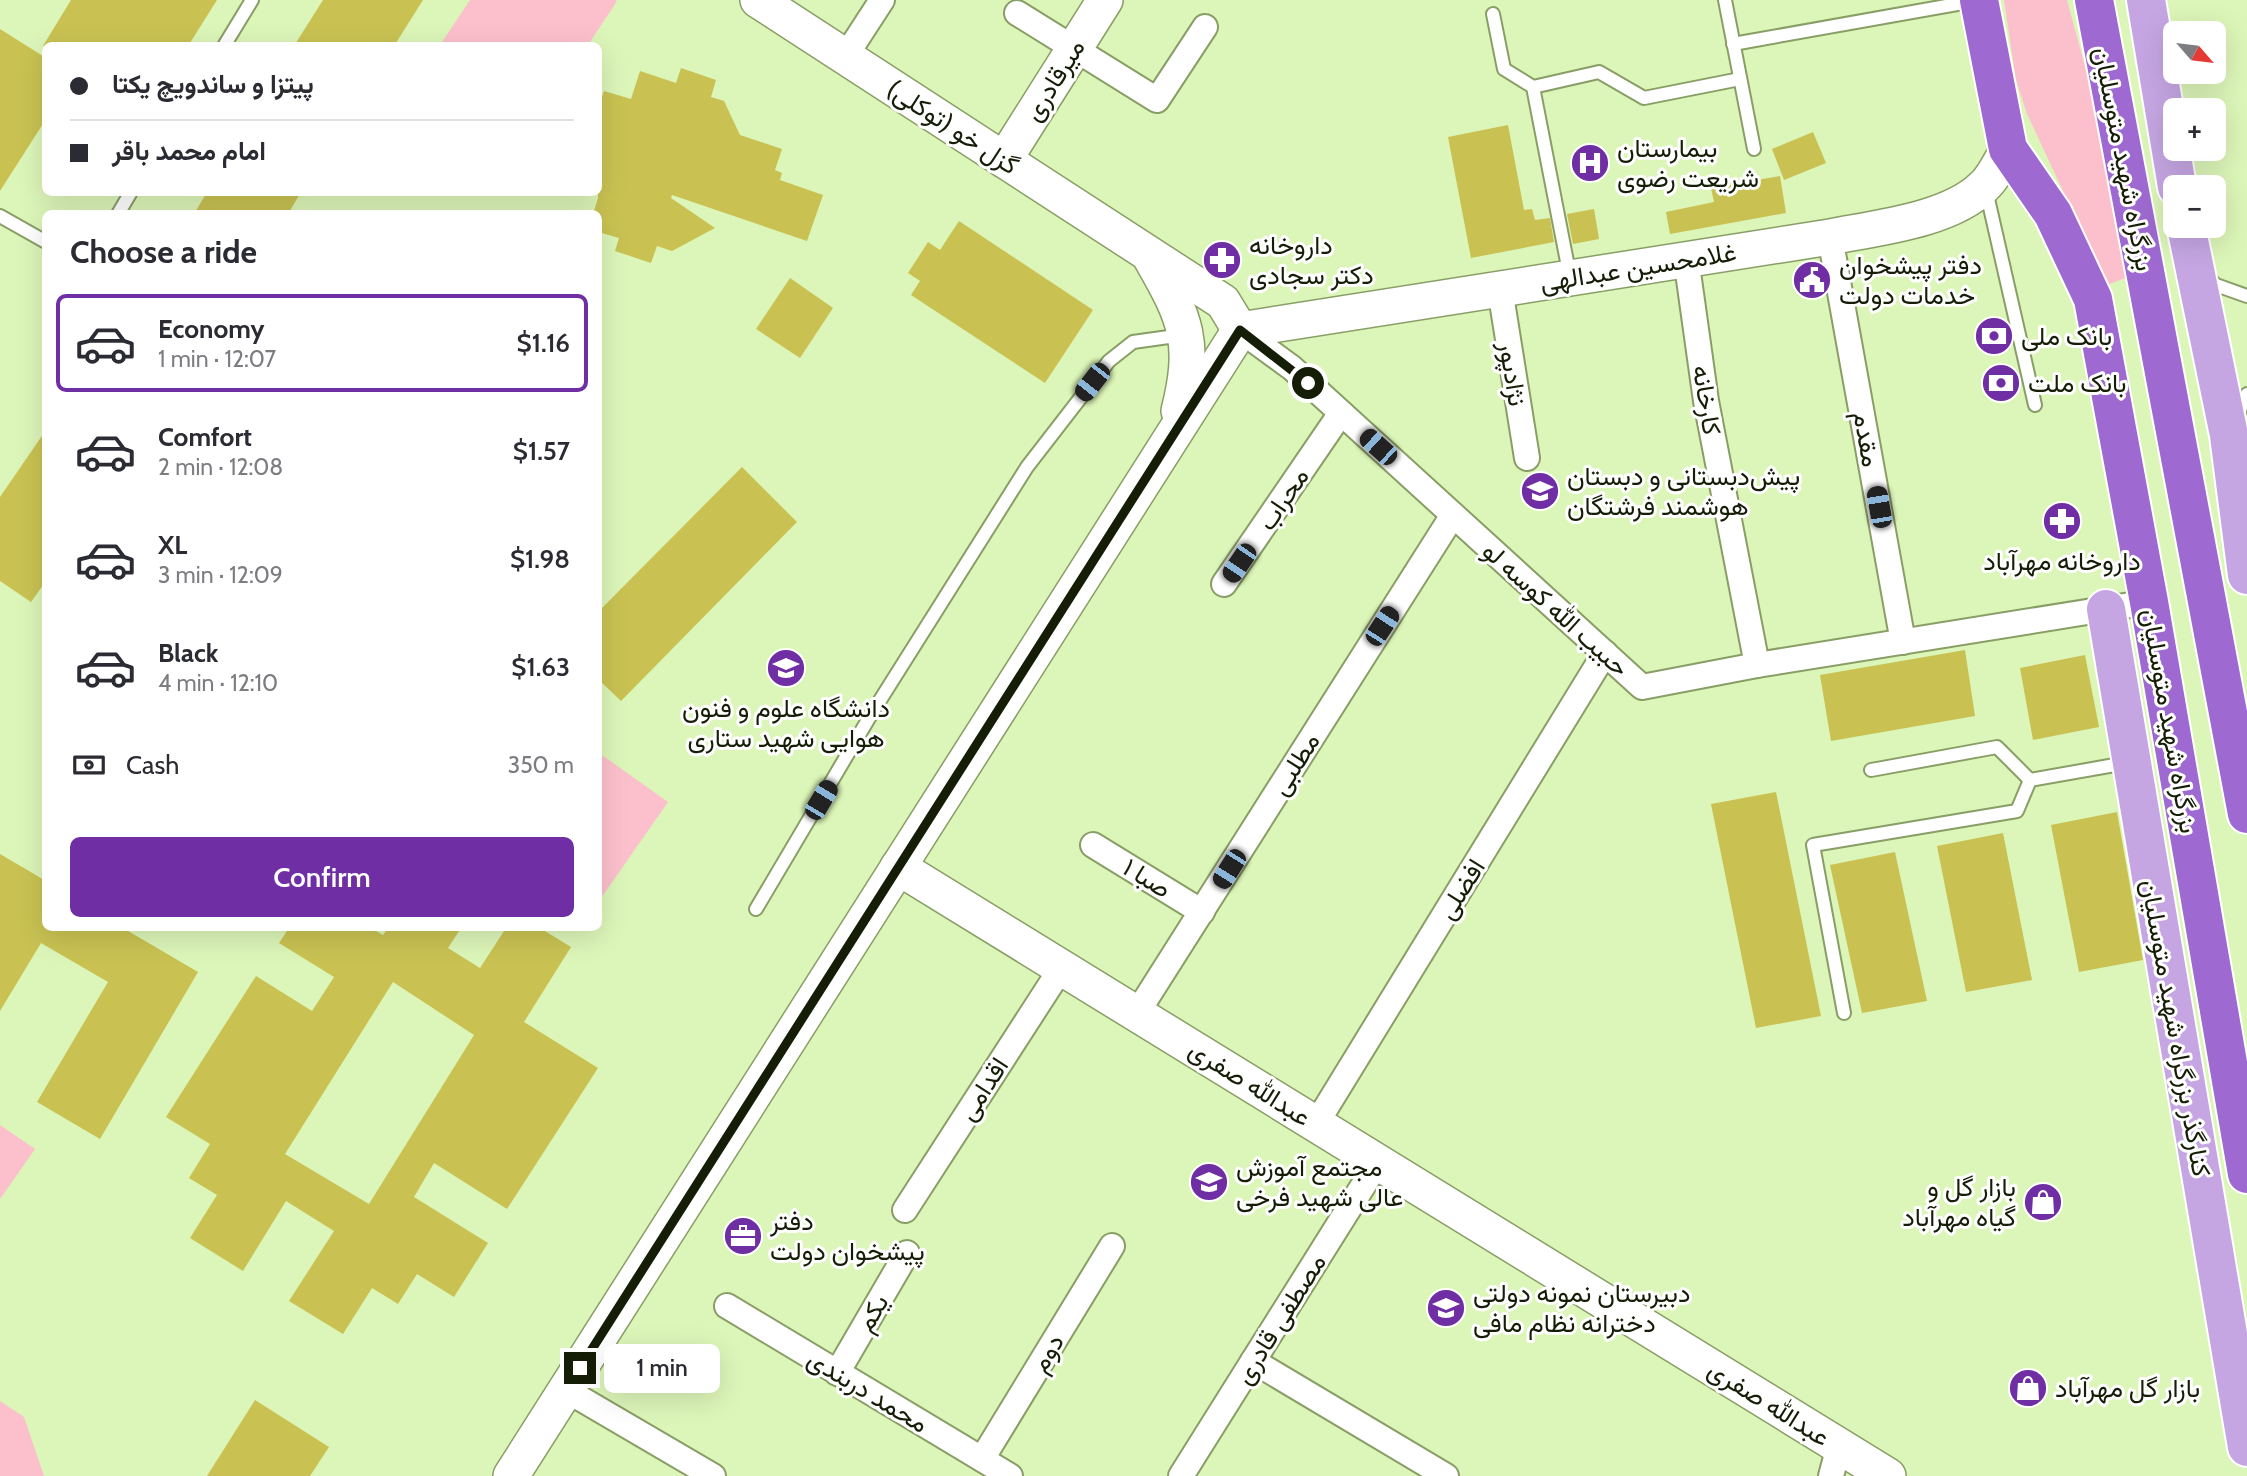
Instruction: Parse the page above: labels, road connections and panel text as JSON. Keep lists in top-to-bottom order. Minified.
{"streets":{"highway":["بزرگراه شهید متوسلیان"],"main road":["میرقادری","گزل خو (توکلی)","غلامحسین عبدالهی","کنارگذر بزرگراه شهید متوسلیان","عبدالله صفری"],"street":["نژادپور","کارخانه","مقدم","محراب","حبیب الله کوسه لو","مطلبی","صبا ۱","افضلی","اقدامی","یکم","مصطفی قادری","دوم","محمد دربندی"]},"crossings":[["میرقادری","گزل خو (توکلی)"],["گزل خو (توکلی)","غلامحسین عبدالهی"],["گزل خو (توکلی)","حبیب الله کوسه لو"],["بزرگراه شهید متوسلیان","غلامحسین عبدالهی"],["بزرگراه شهید متوسلیان","حبیب الله کوسه لو"],["غلامحسین عبدالهی","نژادپور"],["غلامحسین عبدالهی","کارخانه"],["غلامحسین عبدالهی","مقدم"],["غلامحسین عبدالهی","حبیب الله کوسه لو"],["کارخانه","حبیب الله کوسه لو"],["مقدم","حبیب الله کوسه لو"],["محراب","حبیب الله کوسه لو"],["حبیب الله کوسه لو","مطلبی"],["حبیب الله کوسه لو","افضلی"],["حبیب الله کوسه لو","کنارگذر بزرگراه شهید متوسلیان"],["مطلبی","صبا ۱"],["مطلبی","عبدالله صفری"],["افضلی","عبدالله صفری"],["عبدالله صفری","اقدامی"],["عبدالله صفری","مصطفی قادری"],["یکم","محمد دربندی"],["دوم","محمد دربندی"]],"places":{"hospital":["بیمارستان شریعت رضوی"],"pharmacy":["داروخانه دکتر سجادی","داروخانه مهرآباد"],"public building":["دفتر پیشخوان خدمات دولت"],"bank":["بانک ملی","بانک ملت"],"school or university":["پیش‌دبستانی و دبستان هوشمند فرشتگان","دانشگاه علوم و فنون هوایی شهید ستاری","مجتمع آموزش عالی شهید فرخی","دبیرستان نمونه دولتی دخترانه نظام مافی"],"shop":["بازار گل و گیاه مهرآباد","بازار گل مهرآباد"],"office":["دفتر پیشخوان دولت"]},"north":"bottom right","page":{"map_buttons":["+","−"],"banner":["پیتزا و ساندویچ یکتا","امام محمد باقر"],"heading":"Choose a ride","list":[{"name":"Economy","note":"1 min · 12:07","value":"$1.16"},{"name":"Comfort","note":"2 min · 12:08","value":"$1.57"},{"name":"XL","note":"3 min · 12:09","value":"$1.98"},{"name":"Black","note":"4 min · 12:10","value":"$1.63"}],"pay":["Cash","350 m"],"buttons":"Confirm","bubble":"1 min"}}
